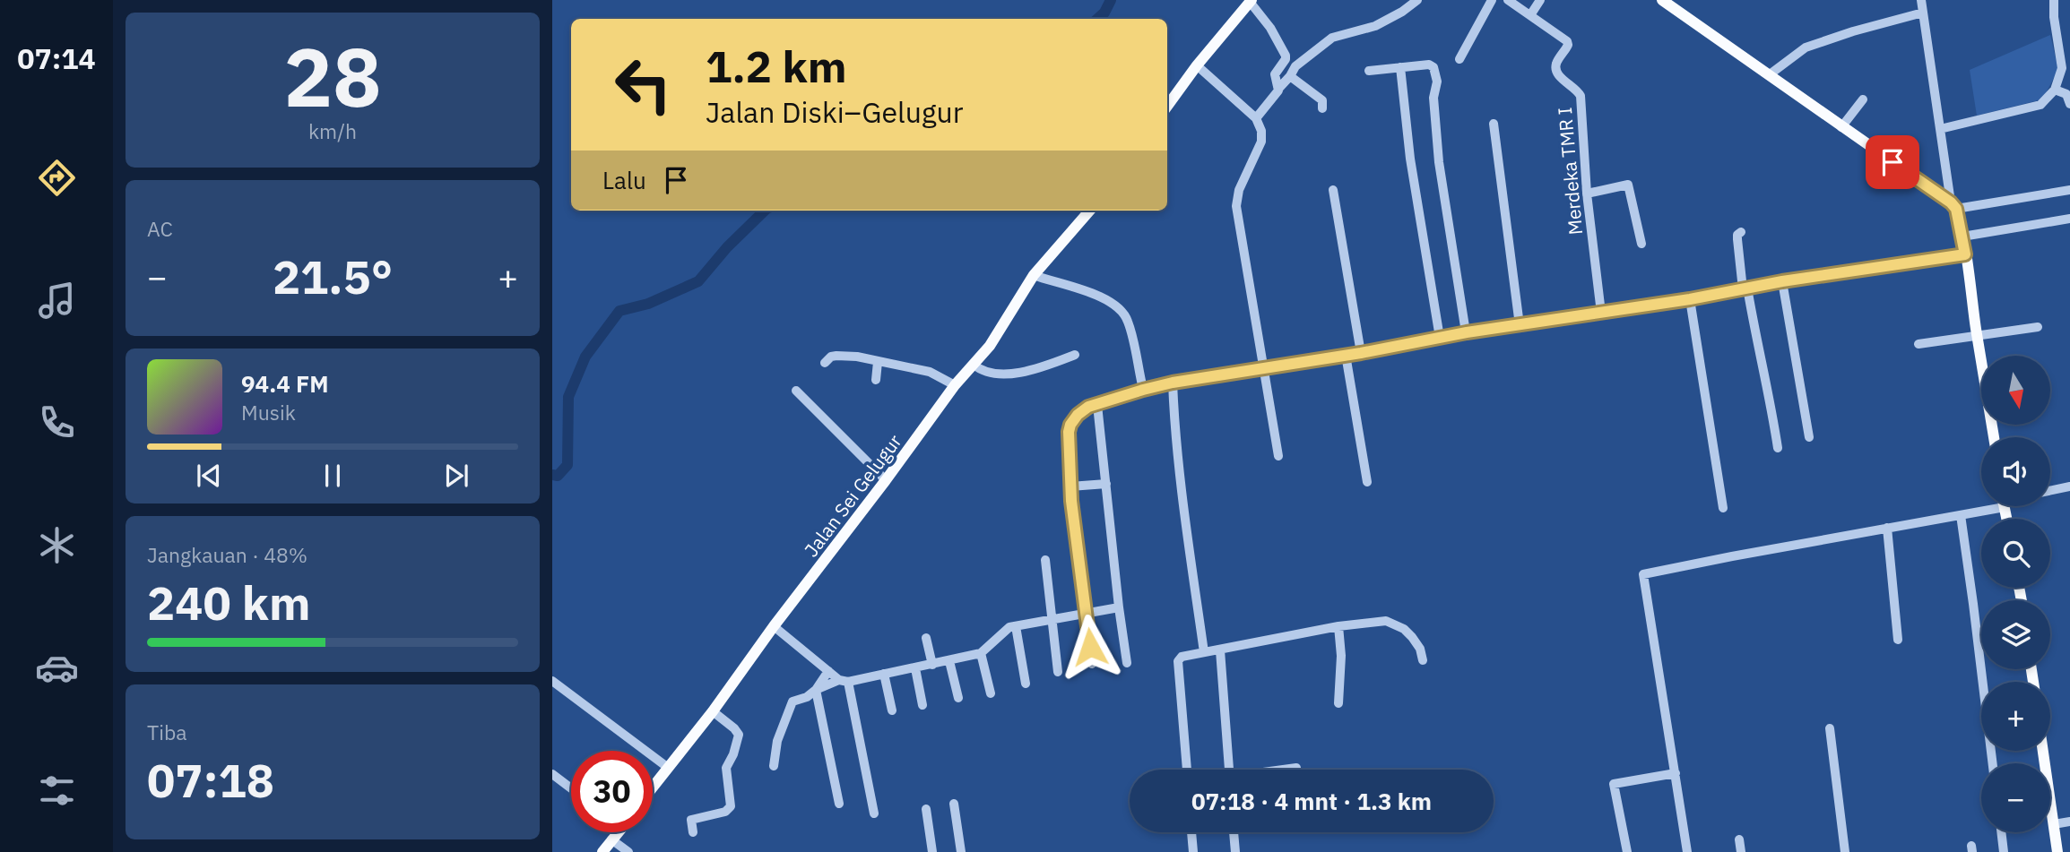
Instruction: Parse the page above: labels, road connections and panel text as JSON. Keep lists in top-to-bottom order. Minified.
{"streets":{"main road":["Jalan Sei Gelugur"],"street":["Merdeka TMR I"]},"north":"bottom","page":{"tabs":"07:14","tile":[["28","km/h"],"AC",["Jangkauan · 48%","240 km"],["Tiba","07:18"]],"turn":["1.2 km","Jalan Diski–Gelugur"],"then":"Lalu","heat":["−","21.5°","+"],"map_buttons":["+","−"],"song":["94.4 FM","Musik"],"limit":"30","trip":"07:18 · 4 mnt · 1.3 km"}}
